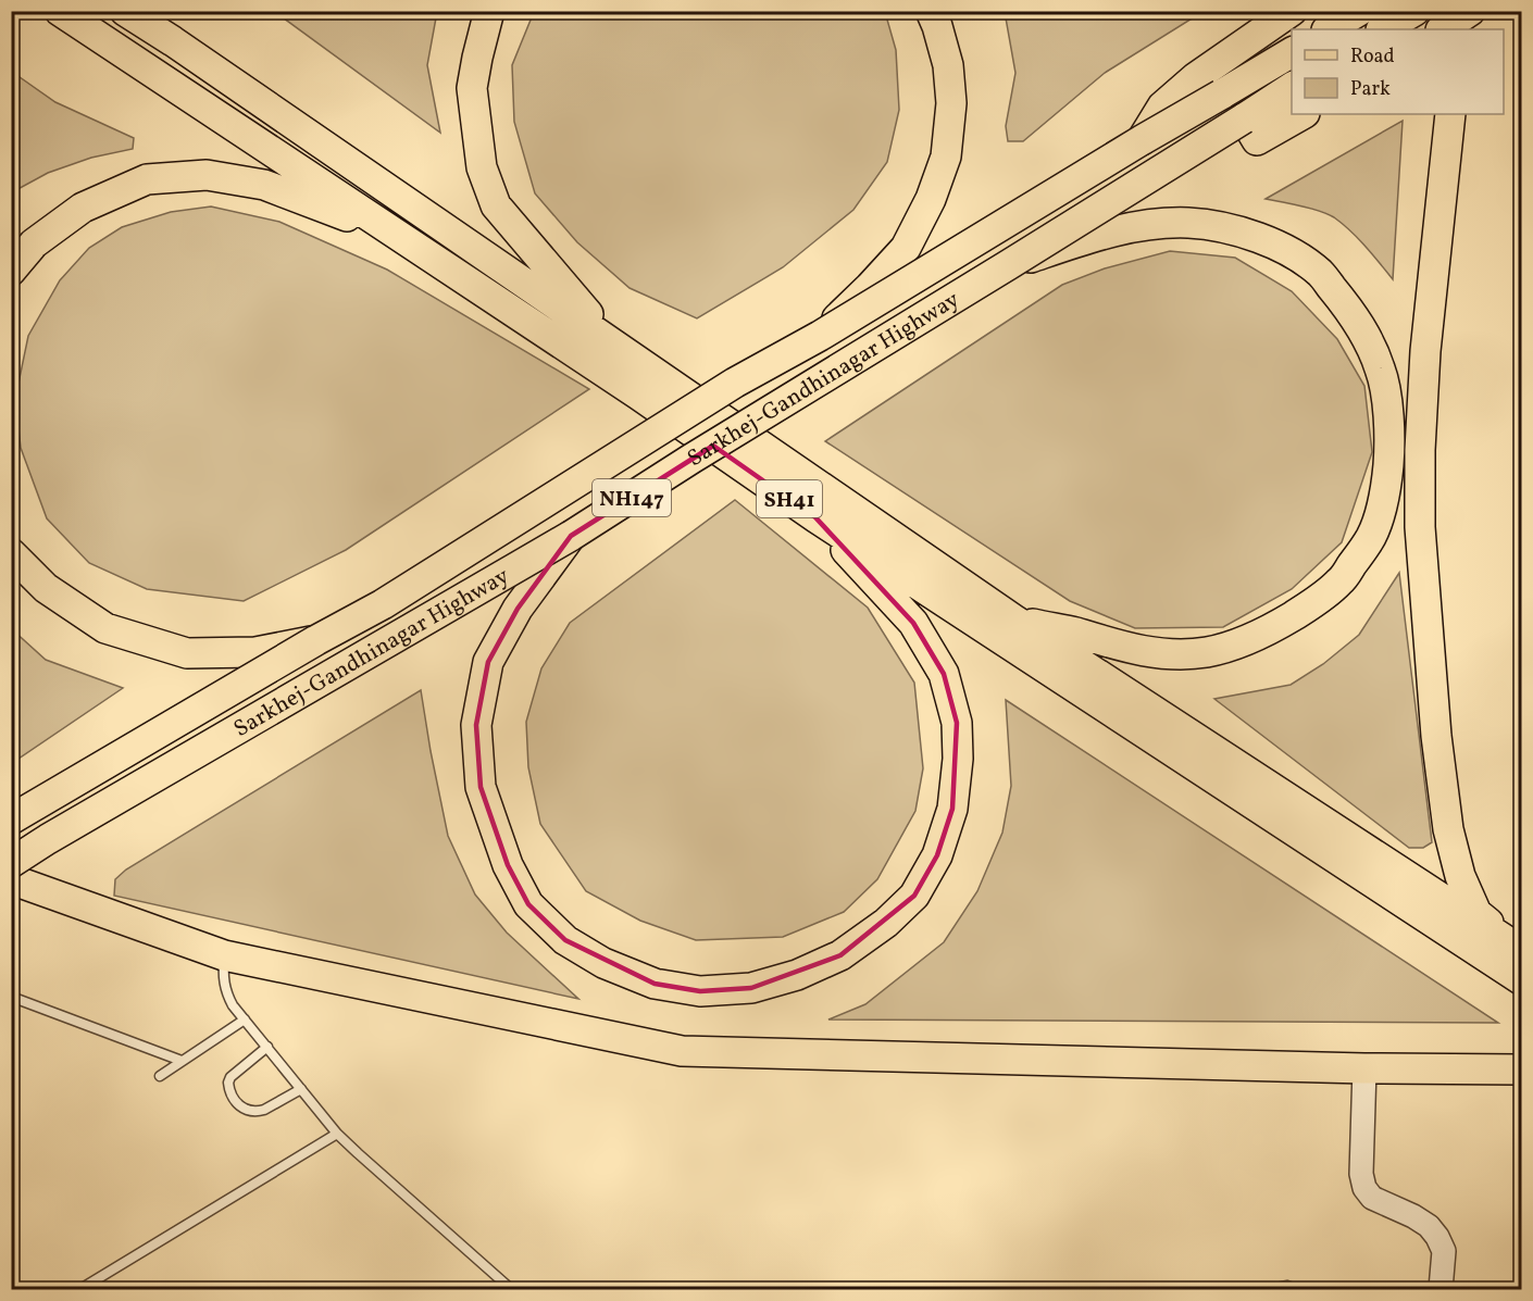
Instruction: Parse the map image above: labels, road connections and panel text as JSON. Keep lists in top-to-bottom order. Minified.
{"streets":{"main road":["Sarkhej-Gandhinagar Highway","NH147","SH41"]},"legend":["Road","Park"]}
